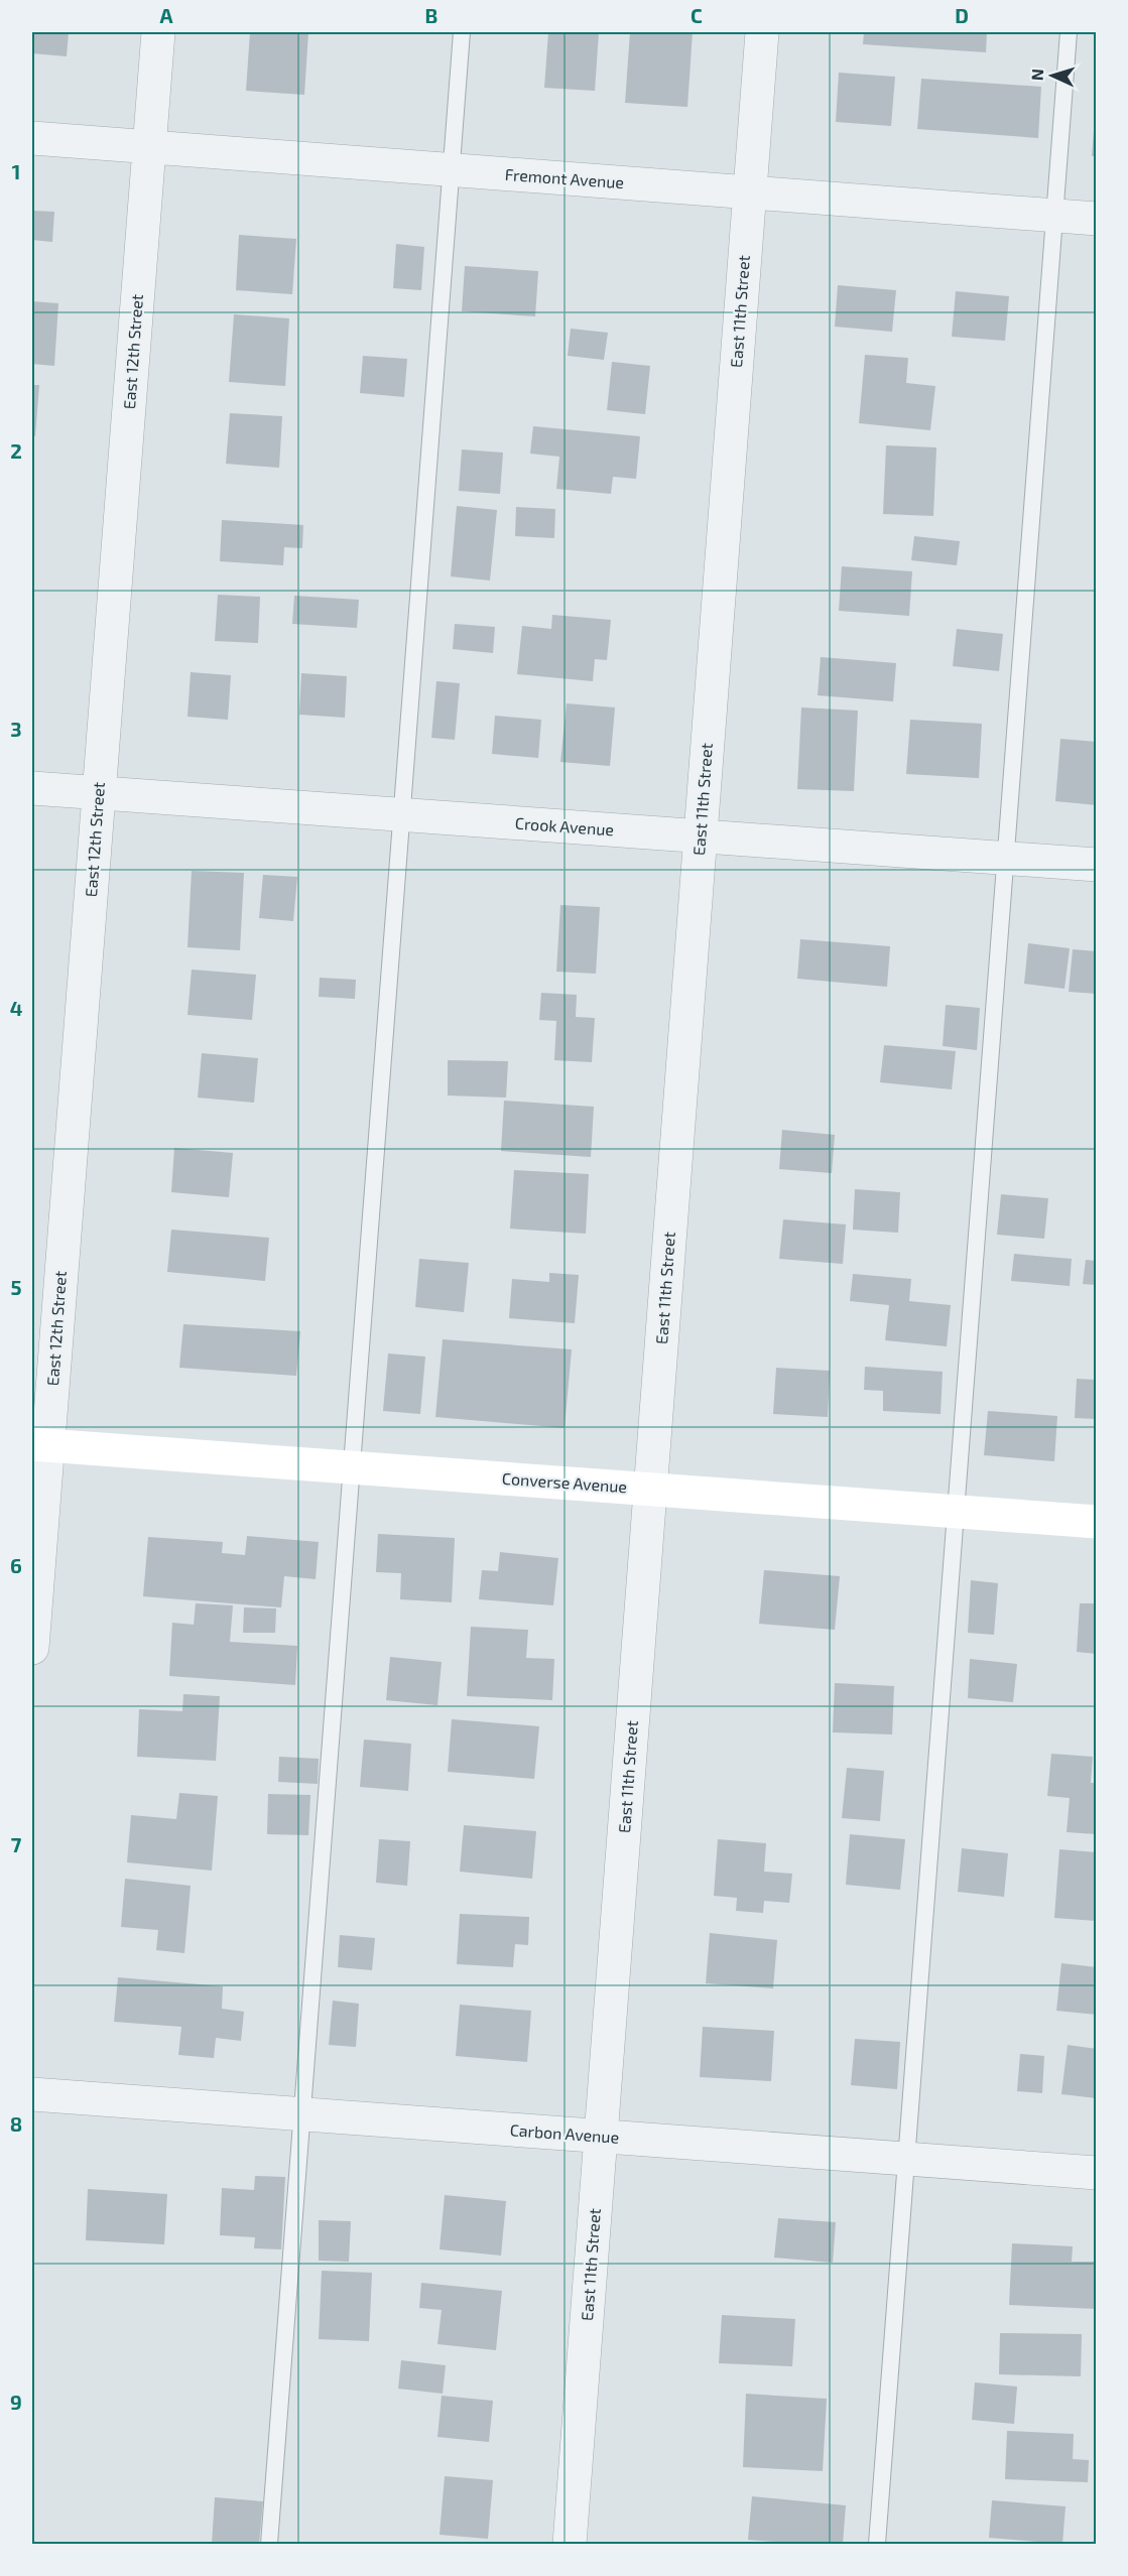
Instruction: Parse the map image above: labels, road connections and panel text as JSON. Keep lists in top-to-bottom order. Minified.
{"streets":{"street":["Fremont Avenue","East 11th Street","East 12th Street","Crook Avenue","Converse Avenue","Carbon Avenue"]},"crossings":[["Fremont Avenue","East 11th Street"],["Fremont Avenue","East 12th Street"],["East 11th Street","Crook Avenue"],["East 11th Street","Converse Avenue"],["East 11th Street","Carbon Avenue"],["East 12th Street","Crook Avenue"],["East 12th Street","Converse Avenue"]],"north":"left","grid":{"columns":["A","B","C","D"],"rows":["1","2","3","4","5","6","7","8","9"]}}
